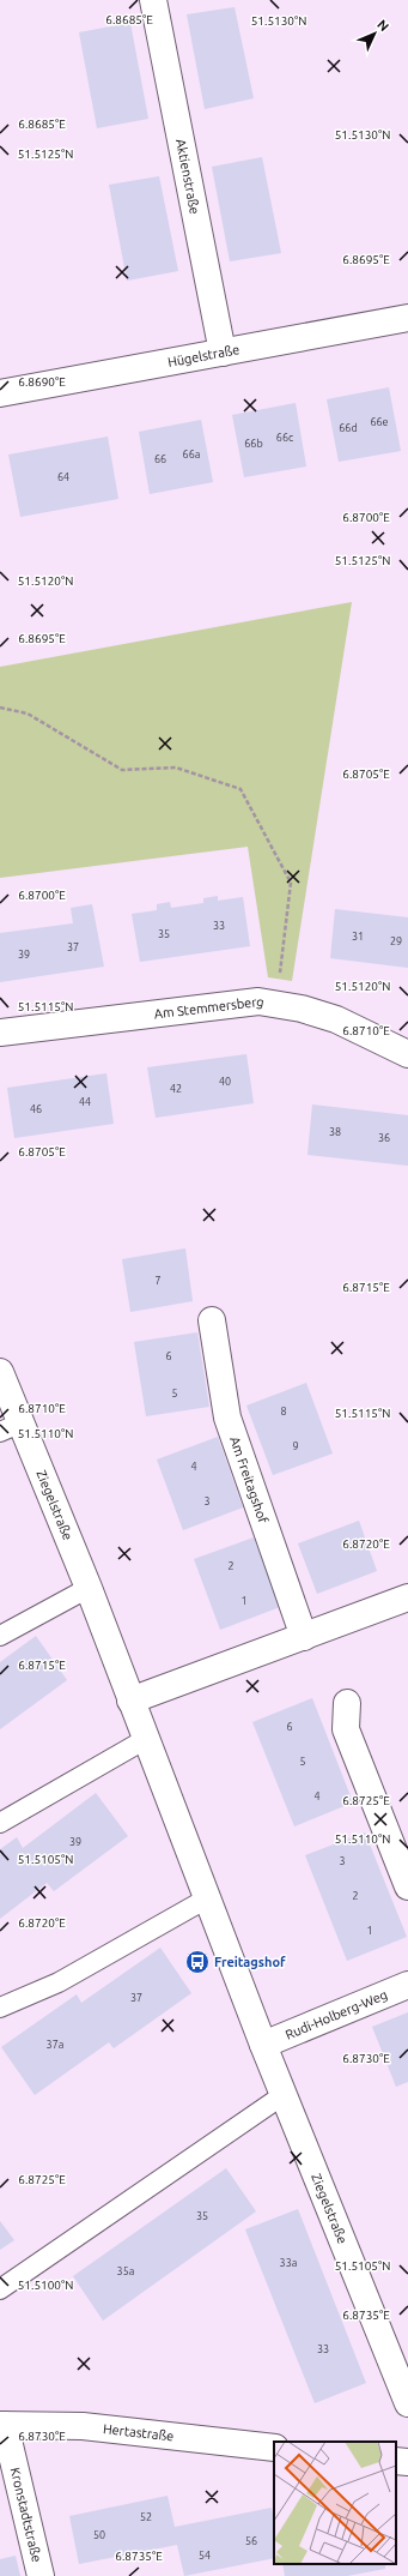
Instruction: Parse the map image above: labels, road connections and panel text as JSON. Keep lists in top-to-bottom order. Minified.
{"streets":{"street":["Aktienstraße","Hügelstraße","Am Stemmersberg","Am Freitagshof","Ziegelstraße","Rudi-Holberg-Weg","Hertastraße","Kronstadtstraße"]},"crossings":[["Aktienstraße","Hügelstraße"],["Ziegelstraße","Rudi-Holberg-Weg"],["Hertastraße","Kronstadtstraße"]],"places":{"bus stop":["Freitagshof"]},"house_numbers":["66e","66d","66c","66b","66a","66","64","33","35","31","29","37","39","40","42","44","46","38","36","7","6","5","8","9","4","3","2","1","6","5","4","39","3","2","1","37","37a","35","33a","35a","33","52","50","56","54"],"north":"top right","coordinates":["6.8685°E","51.5130°N","51.5125°N","6.8695°E","6.8690°E","6.8700°E","51.5120°N","6.8705°E","51.5115°N","6.8710°E","6.8715°E","51.5110°N","6.8720°E","6.8725°E","51.5105°N","6.8730°E","51.5100°N","6.8735°E"]}
